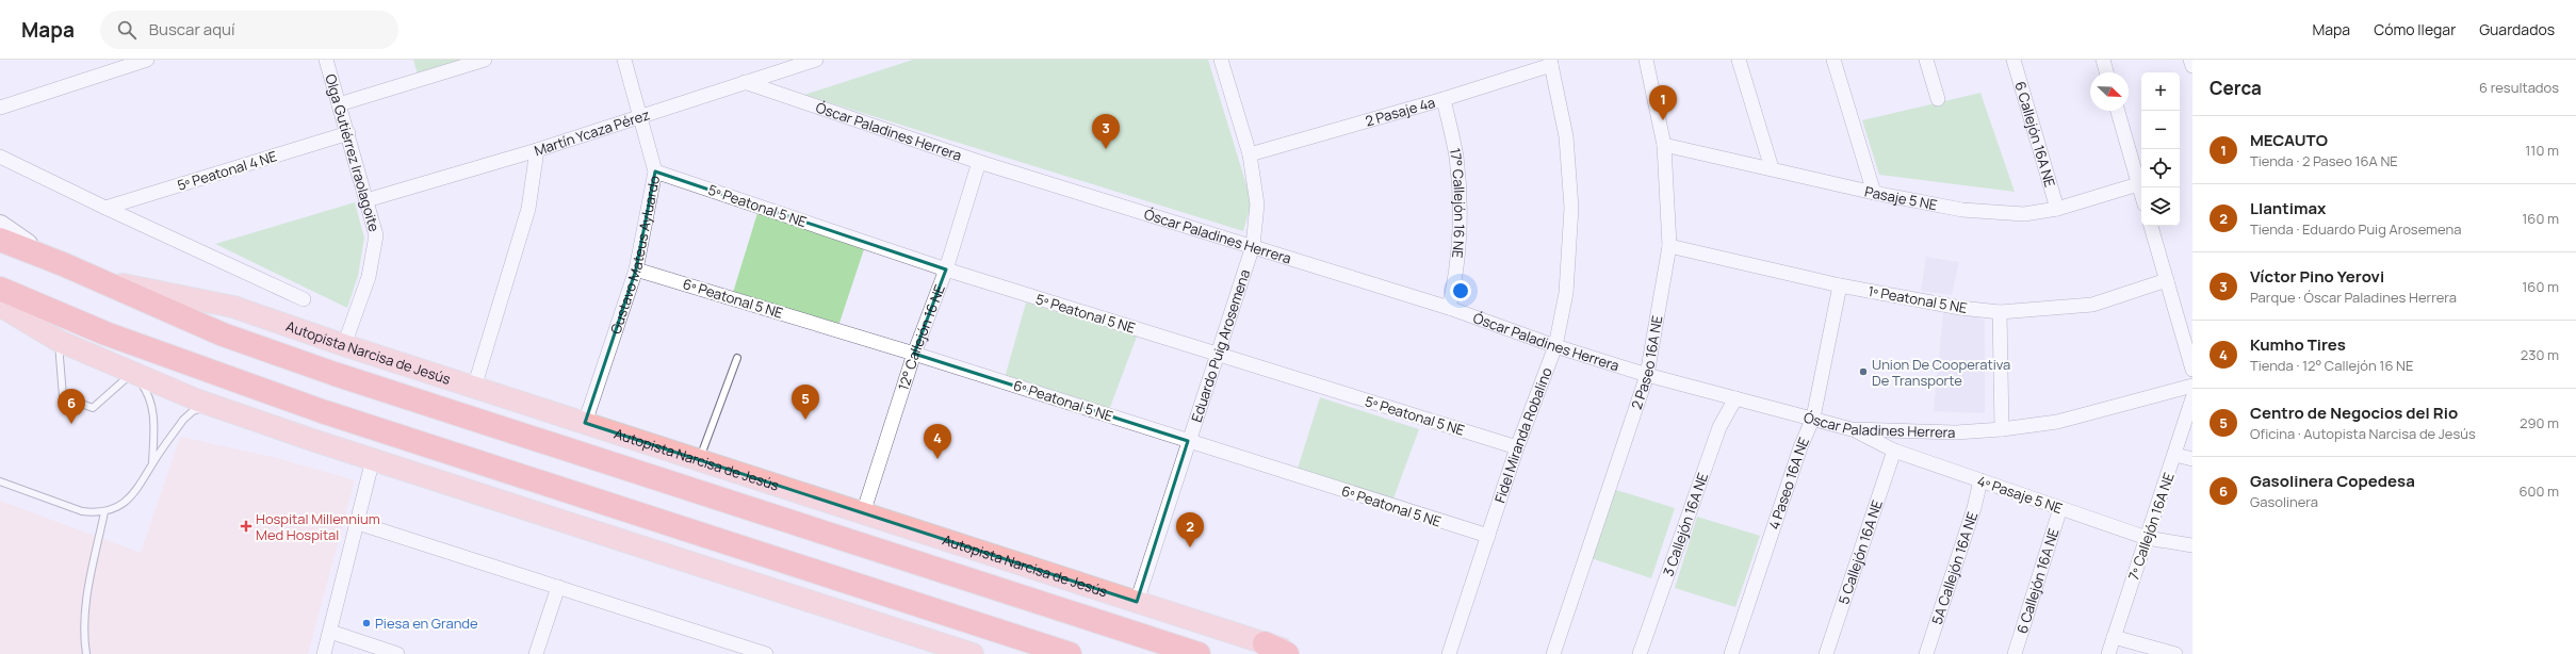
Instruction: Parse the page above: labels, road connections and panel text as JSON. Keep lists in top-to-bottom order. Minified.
{"streets":{"highway":["Autopista Narcisa de Jesús"],"street":["2 Pasaje 4a","Martín Ycaza Pérez","Óscar Paladines Herrera","6 Callejón 16A NE","Olga Gutiérrez Iraolagoite","5º Peatonal 4 NE","Pasaje 5 NE","17° Callejón 16 NE","5º Peatonal 5 NE","Gustavo Mateus Ayluardo","6º Peatonal 5 NE","1º Peatonal 5 NE","12° Callejón 16 NE","Eduardo Puig Arosemena","2 Paseo 16A NE","Fidel Miranda Robalino","4 Paseo 16A NE","4º Pasaje 5 NE","3 Callejón 16A NE","7º Callejón 16A NE","5 Callejón 16A NE","5A Callejón 16A NE"]},"crossings":[["2 Pasaje 4a","17° Callejón 16 NE"],["2 Pasaje 4a","Eduardo Puig Arosemena"],["2 Pasaje 4a","Fidel Miranda Robalino"],["Martín Ycaza Pérez","Óscar Paladines Herrera"],["Martín Ycaza Pérez","Olga Gutiérrez Iraolagoite"],["Martín Ycaza Pérez","Gustavo Mateus Ayluardo"],["Óscar Paladines Herrera","17° Callejón 16 NE"],["Óscar Paladines Herrera","12° Callejón 16 NE"],["Óscar Paladines Herrera","Eduardo Puig Arosemena"],["Óscar Paladines Herrera","2 Paseo 16A NE"],["Óscar Paladines Herrera","Fidel Miranda Robalino"],["Óscar Paladines Herrera","4 Paseo 16A NE"],["Óscar Paladines Herrera","4º Pasaje 5 NE"],["Óscar Paladines Herrera","3 Callejón 16A NE"],["6 Callejón 16A NE","Pasaje 5 NE"],["6 Callejón 16A NE","4º Pasaje 5 NE"],["Olga Gutiérrez Iraolagoite","5º Peatonal 4 NE"],["Olga Gutiérrez Iraolagoite","Autopista Narcisa de Jesús"],["Pasaje 5 NE","2 Paseo 16A NE"],["5º Peatonal 5 NE","Gustavo Mateus Ayluardo"],["5º Peatonal 5 NE","12° Callejón 16 NE"],["5º Peatonal 5 NE","Eduardo Puig Arosemena"],["5º Peatonal 5 NE","Fidel Miranda Robalino"],["Gustavo Mateus Ayluardo","6º Peatonal 5 NE"],["Gustavo Mateus Ayluardo","Autopista Narcisa de Jesús"],["6º Peatonal 5 NE","12° Callejón 16 NE"],["6º Peatonal 5 NE","Eduardo Puig Arosemena"],["6º Peatonal 5 NE","Fidel Miranda Robalino"],["1º Peatonal 5 NE","2 Paseo 16A NE"],["1º Peatonal 5 NE","4 Paseo 16A NE"],["12° Callejón 16 NE","Autopista Narcisa de Jesús"],["Eduardo Puig Arosemena","Autopista Narcisa de Jesús"],["4º Pasaje 5 NE","7º Callejón 16A NE"],["4º Pasaje 5 NE","5 Callejón 16A NE"],["4º Pasaje 5 NE","5A Callejón 16A NE"]],"places":{"other":["Union De Cooperativa De Transporte","Piesa en Grande"],"health":["Hospital Millennium Med Hospital"]},"north":"bottom right","page":{"header":"Mapa","search":"Buscar aquí","nav":["Mapa","Cómo llegar","Guardados"],"heading":["Cerca","6 resultados"],"map_buttons":["+","−"],"pins":["1","3","5","6","4","2"],"list":[{"mark":"1","name":"MECAUTO","note":"Tienda · 2 Paseo 16A NE","value":"110 m"},{"mark":"2","name":"Llantimax","note":"Tienda · Eduardo Puig Arosemena","value":"160 m"},{"mark":"3","name":"Víctor Pino Yerovi","note":"Parque · Óscar Paladines Herrera","value":"160 m"},{"mark":"4","name":"Kumho Tires","note":"Tienda · 12° Callejón 16 NE","value":"230 m"},{"mark":"5","name":"Centro de Negocios del Rio","note":"Oficina · Autopista Narcisa de Jesús","value":"290 m"},{"mark":"6","name":"Gasolinera Copedesa","note":"Gasolinera","value":"600 m"}]}}
